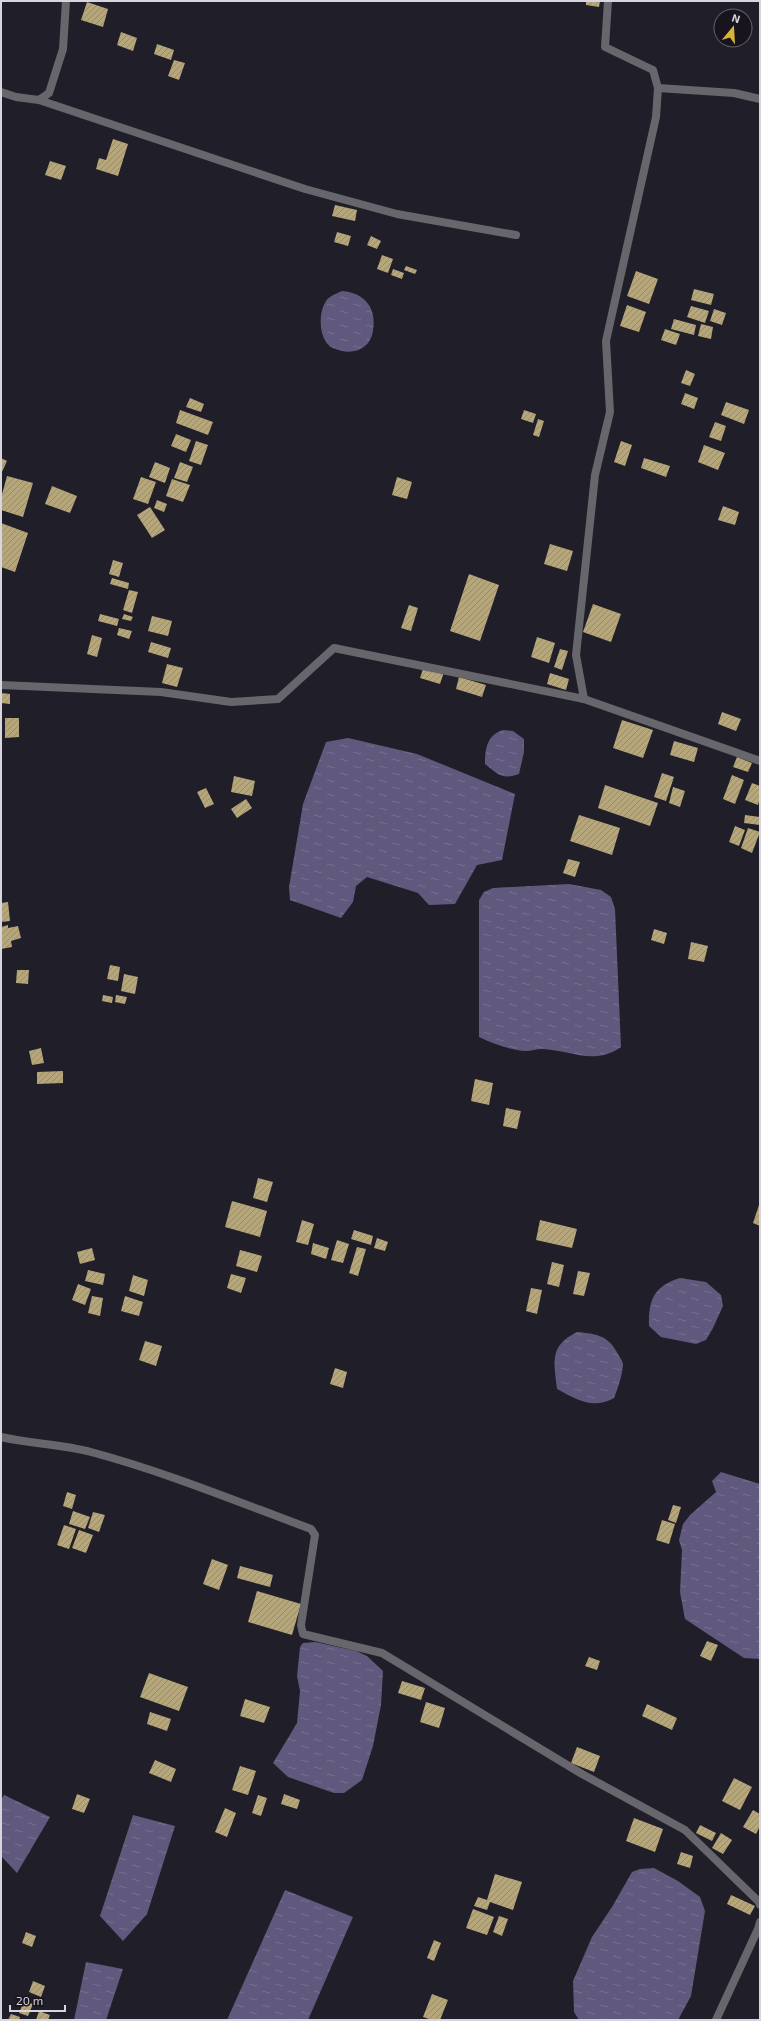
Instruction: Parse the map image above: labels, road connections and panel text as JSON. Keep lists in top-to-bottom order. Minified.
{"scale_bar":"20 m","north":"top"}
